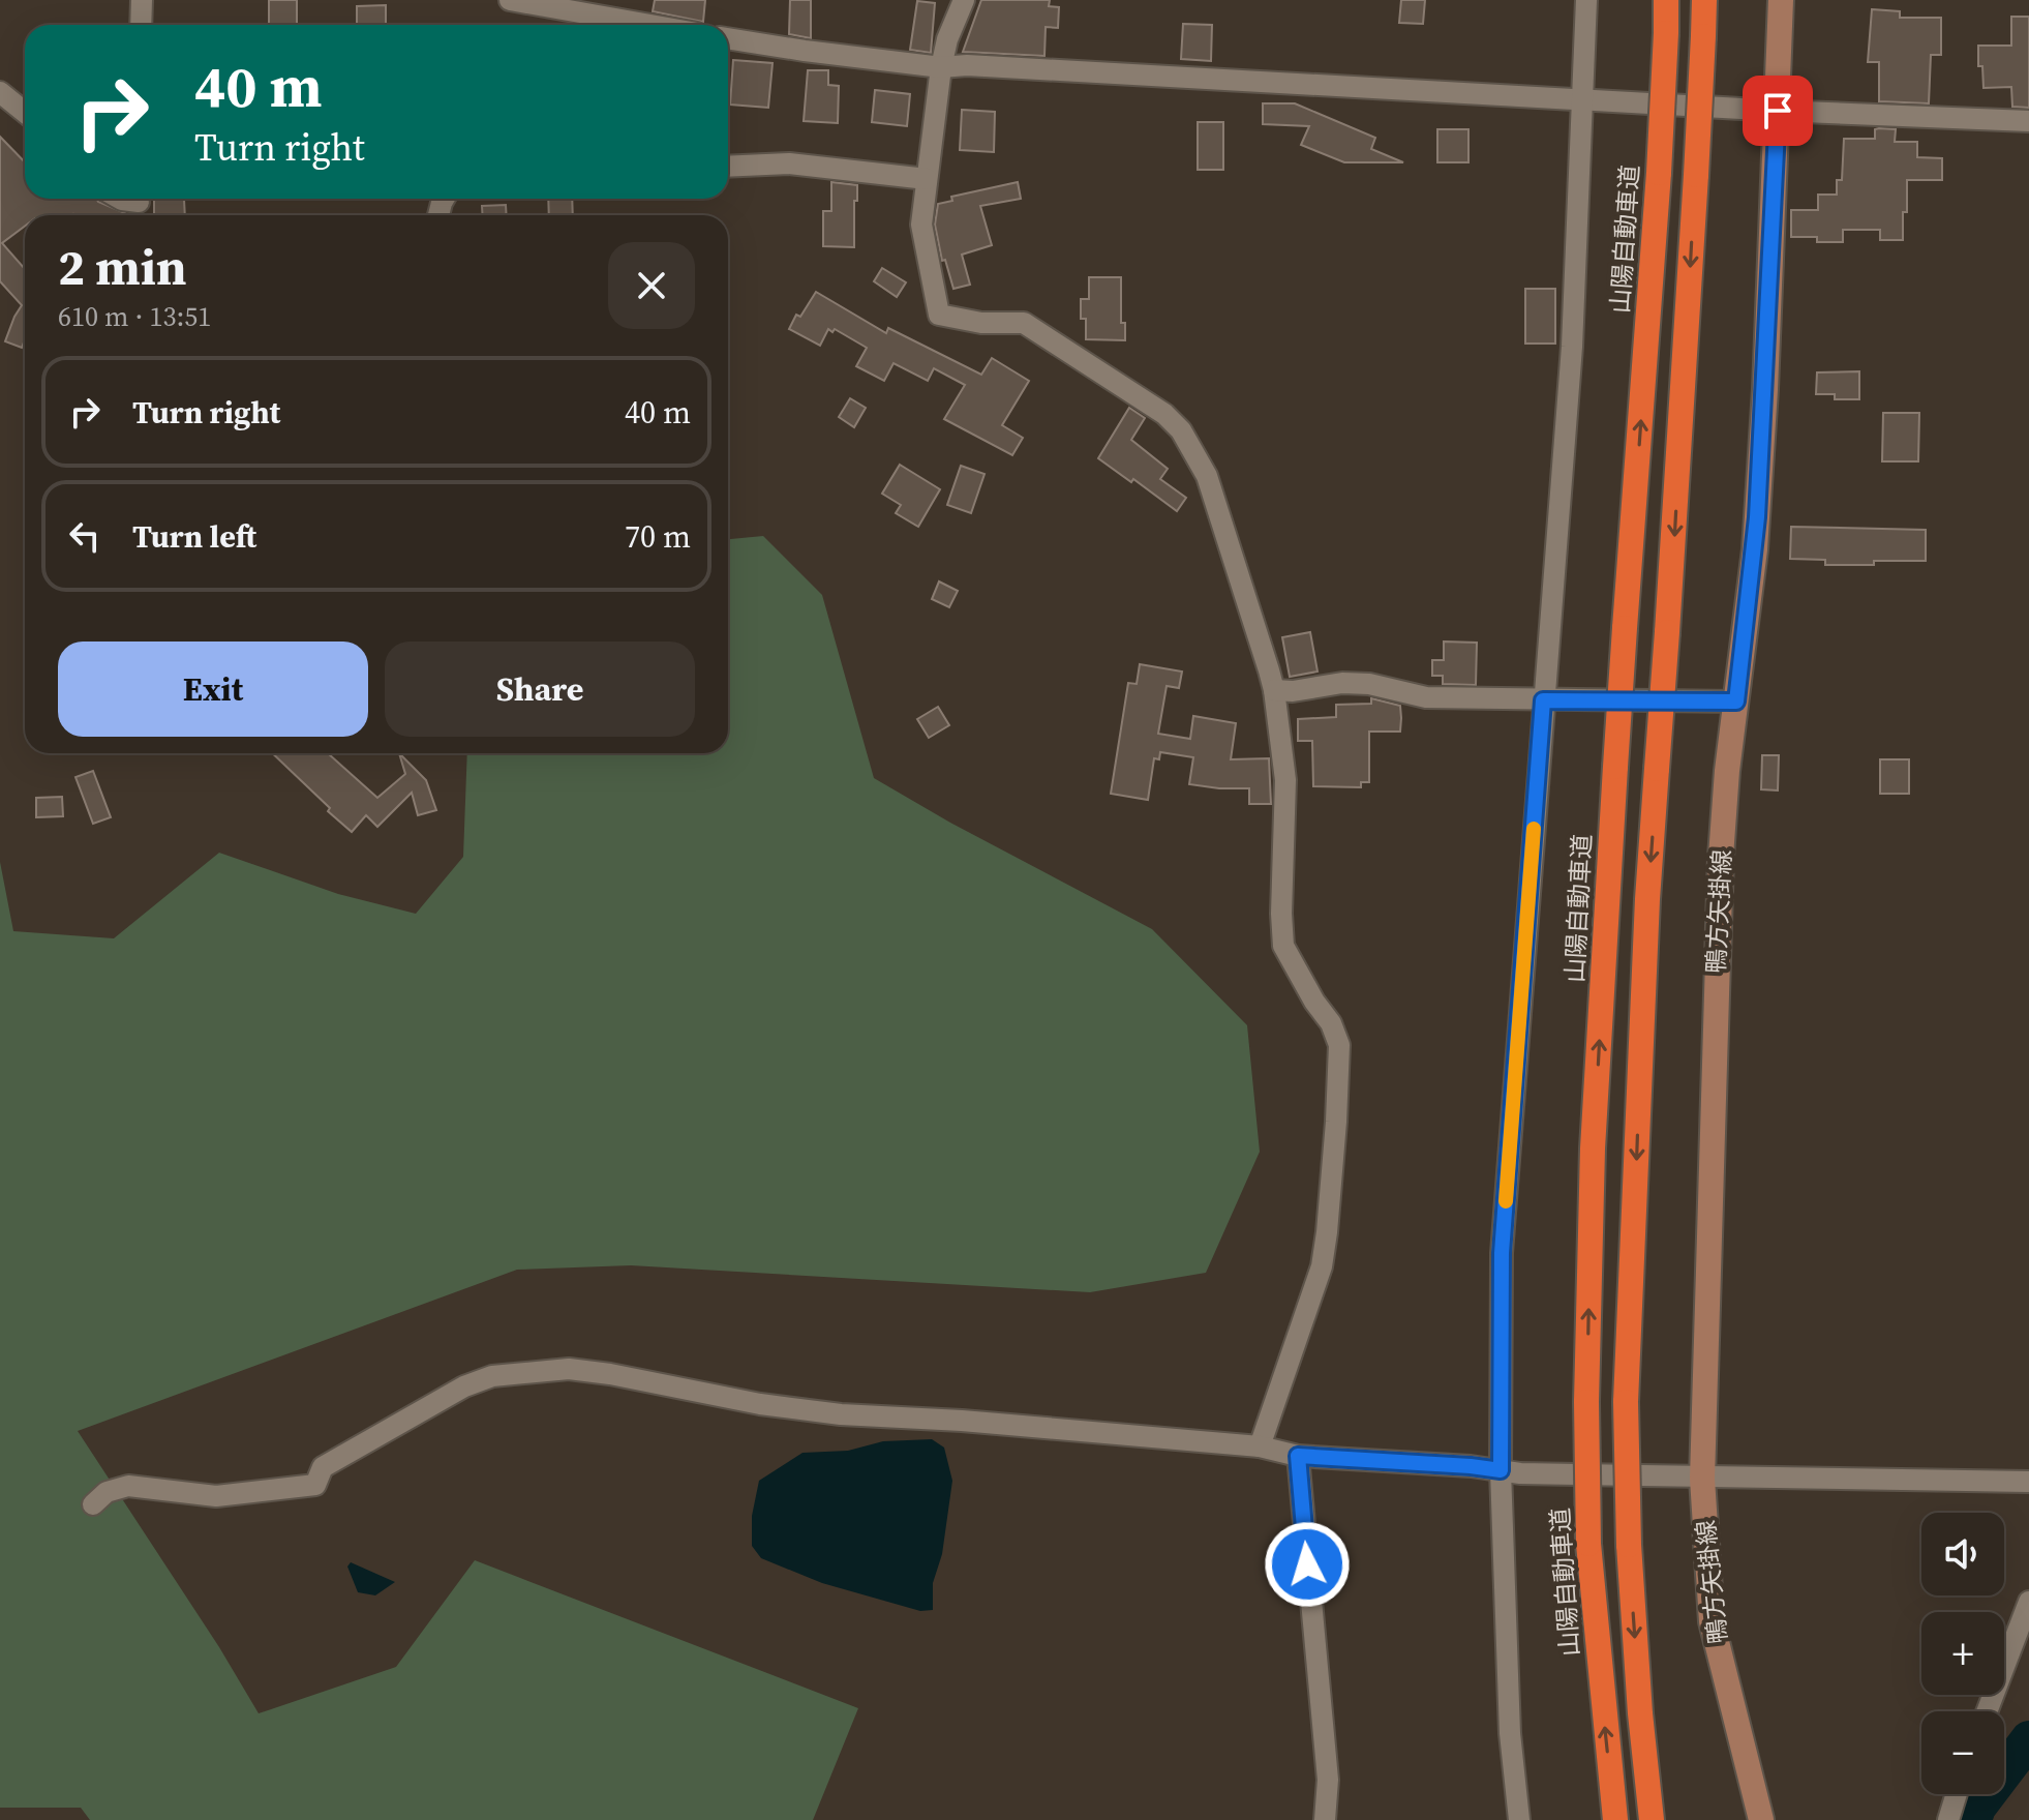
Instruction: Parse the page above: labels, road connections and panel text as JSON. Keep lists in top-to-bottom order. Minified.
{"streets":{"highway":["山陽自動車道"],"main road":["鴨方矢掛線"]},"page":{"turn":["40 m","Turn right"],"heading":["2 min","610 m · 13:51"],"list":[{"name":"Turn right","value":"40 m"},{"name":"Turn left","value":"70 m"}],"buttons":["Exit","Share"],"map_buttons":["+","−"]}}
